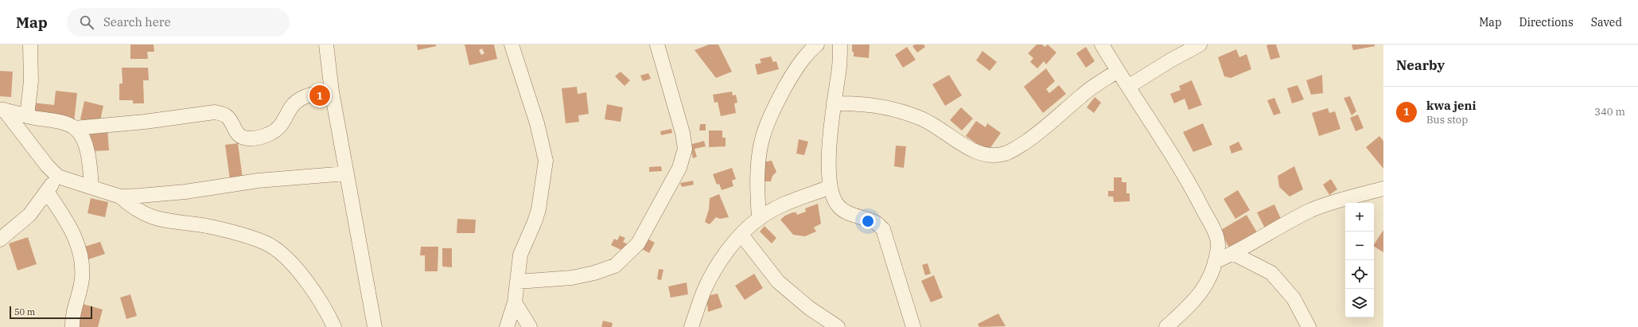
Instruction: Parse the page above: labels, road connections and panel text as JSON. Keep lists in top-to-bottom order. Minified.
{"scale_bar":"50 m","page":{"header":"Map","search":"Search here","nav":["Map","Directions","Saved"],"heading":"Nearby","pins":"1","list":[{"mark":"1","name":"kwa jeni","note":"Bus stop","value":"340 m"}],"map_buttons":["+","−"],"scale":"50 m"}}
